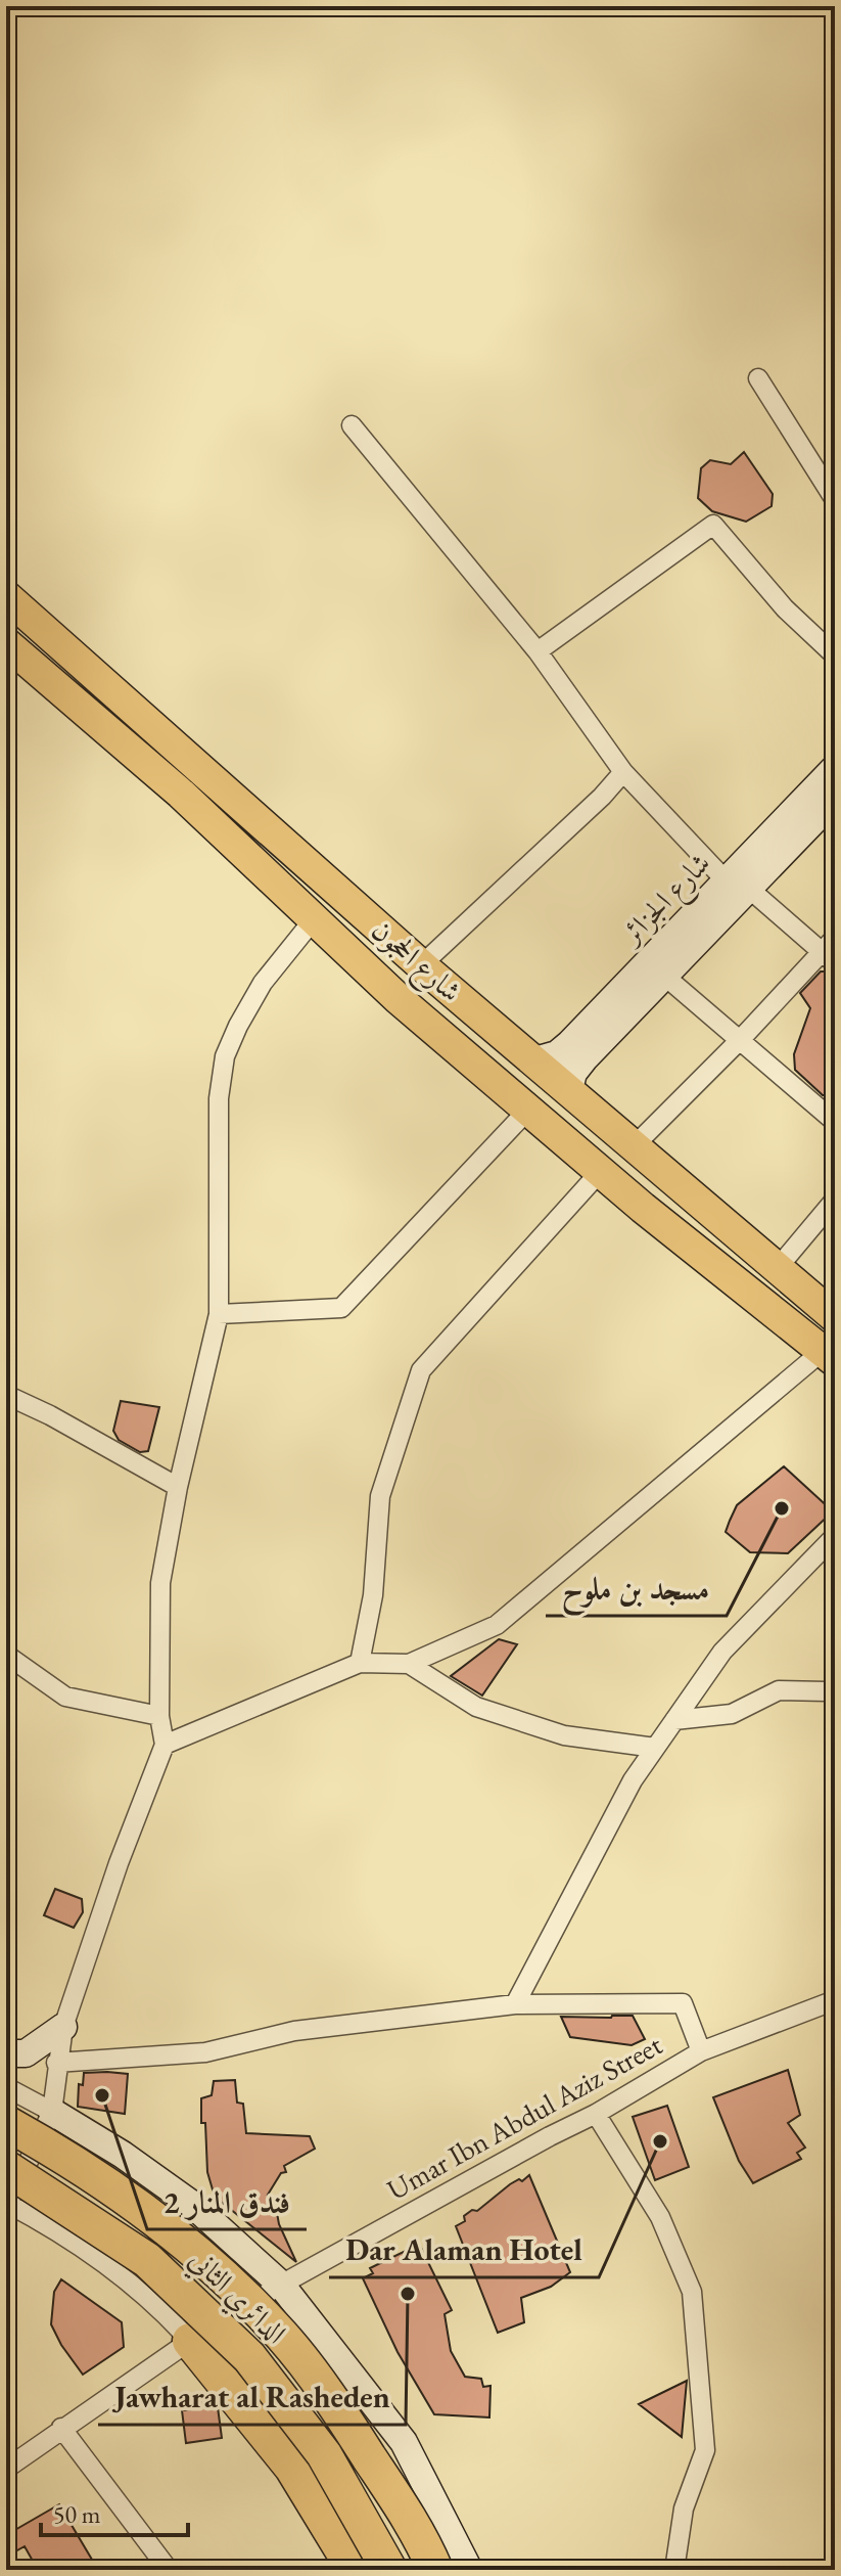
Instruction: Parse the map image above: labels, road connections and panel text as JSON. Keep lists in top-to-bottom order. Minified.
{"streets":{"highway":["الدائري الثاني"],"main road":["شارع الحجون"],"street":["شارع الجزائر","Umar Ibn Abdul Aziz Street"]},"crossings":[["شارع الجزائر","شارع الحجون"]],"places":["مسجد بن ملوح","فندق المنار 2","Dar Alaman Hotel","Jawharat al Rasheden"],"scale_bar":"50 m"}
